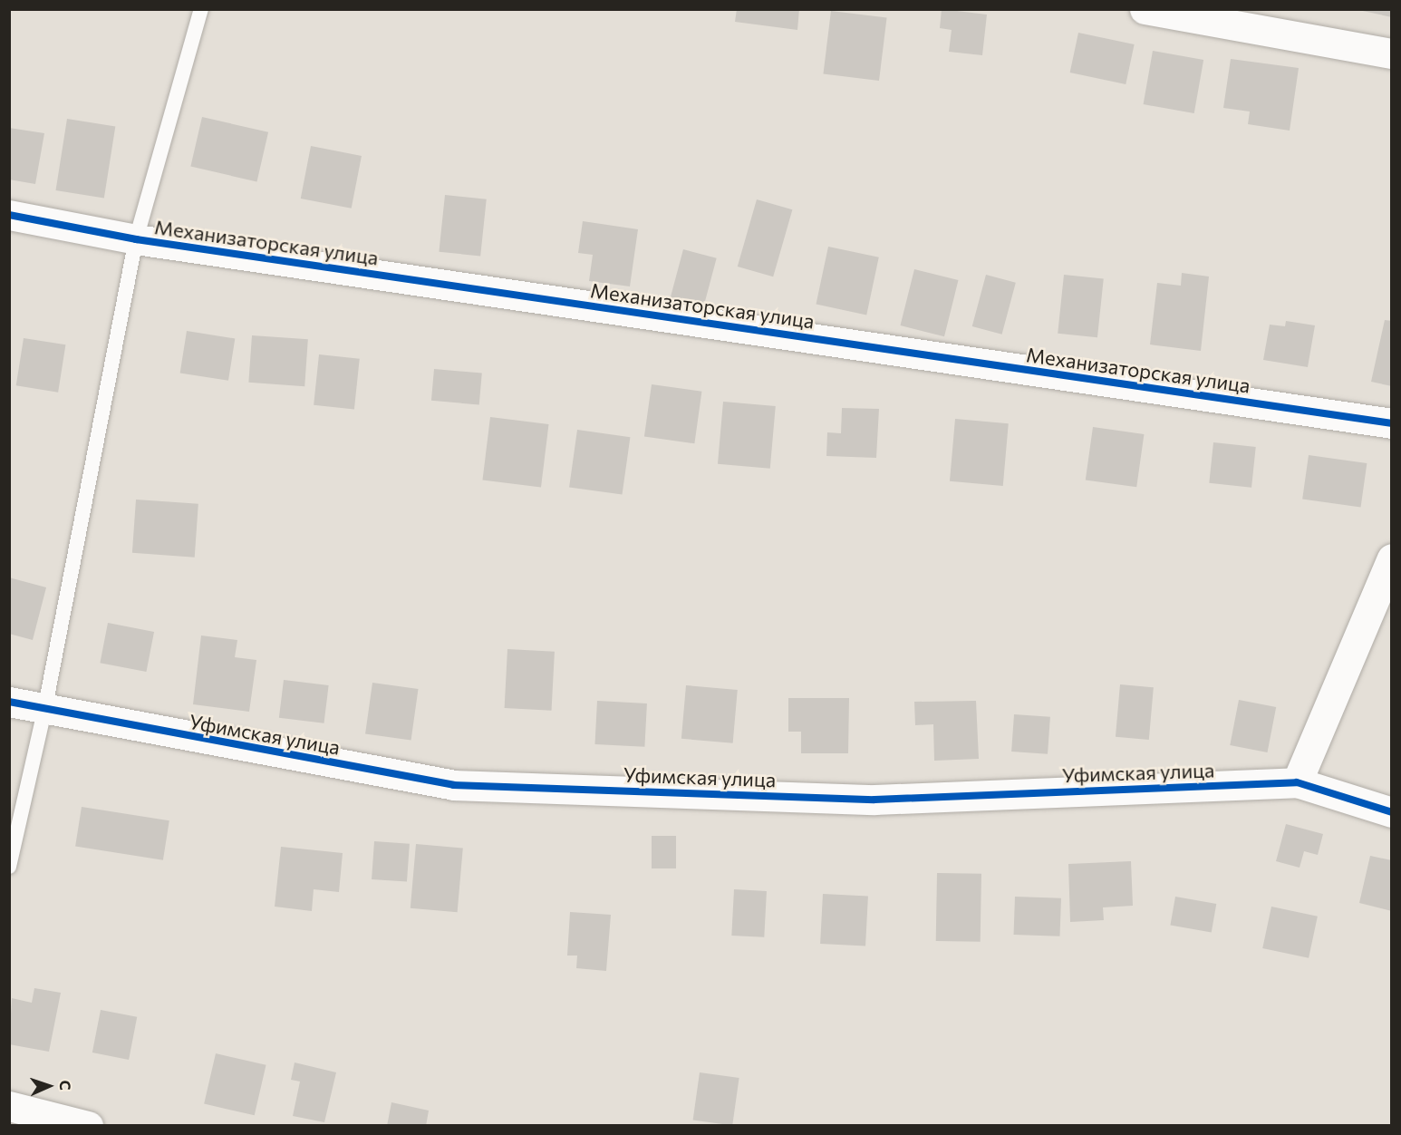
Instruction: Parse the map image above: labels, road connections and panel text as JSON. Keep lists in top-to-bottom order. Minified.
{"streets":{"street":["Механизаторская улица","Уфимская улица"]},"north":"right"}
